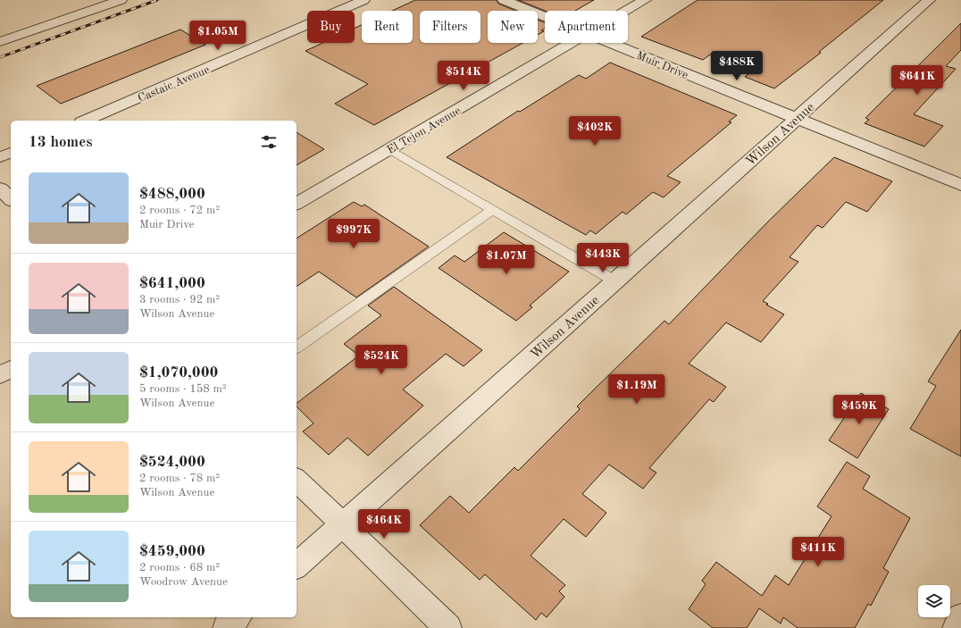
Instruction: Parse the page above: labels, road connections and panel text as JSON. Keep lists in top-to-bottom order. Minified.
{"streets":{"street":["Muir Drive","Castaic Avenue","El Tejon Avenue","Wilson Avenue"]},"crossings":[["Muir Drive","Wilson Avenue"]],"page":{"chip":["Buy","Rent","Filters","New","Apartment"],"price":["$1.05M","$488K","$514K","$641K","$402K","$997K","$443K","$1.07M","$524K","$1.19M","$459K","$464K","$411K"],"heading":"13 homes","list":[{"name":"$488,000","note":"2 rooms · 72 m² · Muir Drive"},{"name":"$641,000","note":"3 rooms · 92 m² · Wilson Avenue"},{"name":"$1,070,000","note":"5 rooms · 158 m² · Wilson Avenue"},{"name":"$524,000","note":"2 rooms · 78 m² · Wilson Avenue"},{"name":"$459,000","note":"2 rooms · 68 m² · Woodrow Avenue"}]}}
